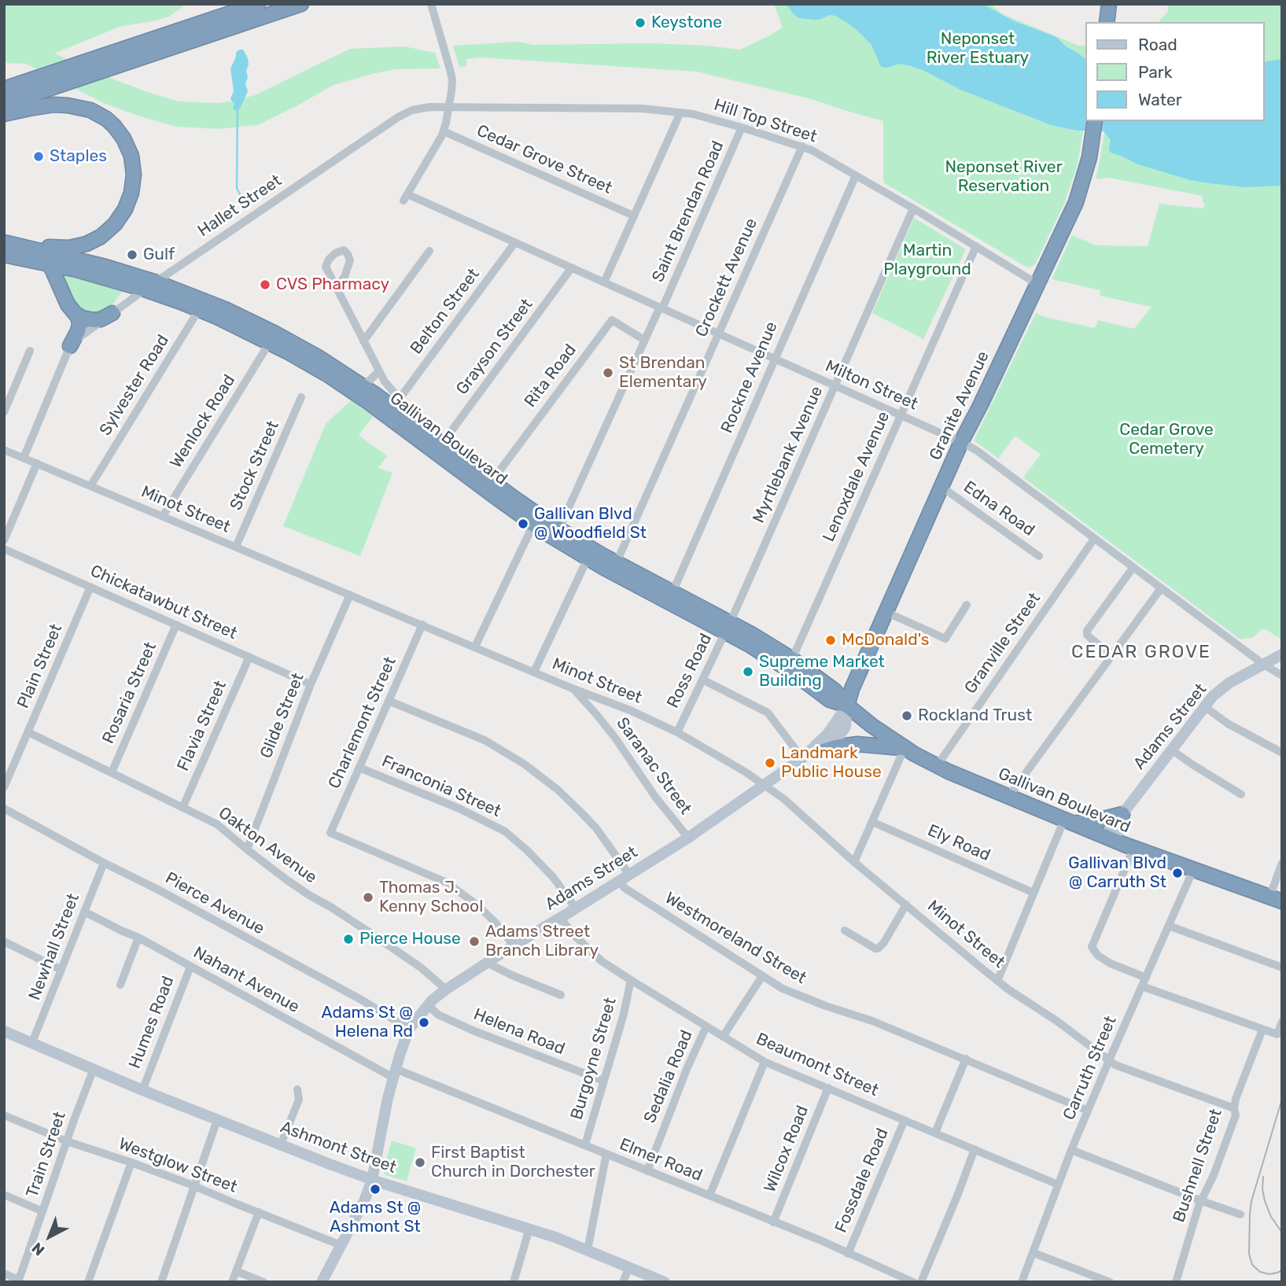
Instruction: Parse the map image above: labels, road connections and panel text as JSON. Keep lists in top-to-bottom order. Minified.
{"streets":{"highway":["Granite Avenue","Gallivan Boulevard"],"main road":["Adams Street","Ashmont Street"],"street":["Hill Top Street","Cedar Grove Street","Hallet Street","Saint Brendan Road","Crockett Avenue","Belton Street","Grayson Street","Rita Road","Rockne Avenue","Sylvester Road","Milton Street","Wenlock Road","Myrtlebank Avenue","Stock Street","Lenoxdale Avenue","Edna Road","Minot Street","Chickatawbut Street","Granville Street","Plain Street","Ross Road","Rosaria Street","Glide Street","Charlemont Street","Flavia Street","Saranac Street","Franconia Street","Ely Road","Oakton Avenue","Pierce Avenue","Westmoreland Street","Newhall Street","Nahant Avenue","Humes Road","Helena Road","Burgoyne Street","Beaumont Street","Carruth Street","Sedalia Road","Wilcox Road","Train Street","Elmer Road","Westglow Street","Bushnell Street","Fossdale Road"]},"crossings":[["Hill Top Street","Hallet Street"],["Hill Top Street","Saint Brendan Road"],["Hill Top Street","Crockett Avenue"],["Hill Top Street","Rockne Avenue"],["Hill Top Street","Granite Avenue"],["Hill Top Street","Myrtlebank Avenue"],["Hill Top Street","Lenoxdale Avenue"],["Cedar Grove Street","Milton Street"],["Hallet Street","Gallivan Boulevard"],["Hallet Street","Minot Street"],["Saint Brendan Road","Rita Road"],["Saint Brendan Road","Milton Street"],["Saint Brendan Road","Gallivan Boulevard"],["Crockett Avenue","Milton Street"],["Crockett Avenue","Gallivan Boulevard"],["Belton Street","Milton Street"],["Belton Street","Gallivan Boulevard"],["Grayson Street","Milton Street"],["Grayson Street","Gallivan Boulevard"],["Rita Road","Gallivan Boulevard"],["Rockne Avenue","Milton Street"],["Rockne Avenue","Gallivan Boulevard"],["Sylvester Road","Gallivan Boulevard"],["Sylvester Road","Minot Street"],["Milton Street","Granite Avenue"],["Milton Street","Myrtlebank Avenue"],["Milton Street","Lenoxdale Avenue"],["Milton Street","Granville Street"],["Milton Street","Adams Street"],["Granite Avenue","Gallivan Boulevard"],["Granite Avenue","Edna Road"],["Granite Avenue","Adams Street"],["Wenlock Road","Gallivan Boulevard"],["Wenlock Road","Minot Street"],["Gallivan Boulevard","Myrtlebank Avenue"],["Gallivan Boulevard","Lenoxdale Avenue"],["Gallivan Boulevard","Granville Street"],["Gallivan Boulevard","Ross Road"],["Gallivan Boulevard","Adams Street"],["Gallivan Boulevard","Carruth Street"],["Myrtlebank Avenue","Ross Road"],["Stock Street","Minot Street"],["Minot Street","Ross Road"],["Minot Street","Glide Street"],["Minot Street","Charlemont Street"],["Minot Street","Adams Street"],["Minot Street","Saranac Street"],["Minot Street","Carruth Street"],["Minot Street","Bushnell Street"],["Chickatawbut Street","Plain Street"],["Chickatawbut Street","Rosaria Street"],["Chickatawbut Street","Glide Street"],["Chickatawbut Street","Flavia Street"],["Plain Street","Oakton Avenue"],["Rosaria Street","Oakton Avenue"],["Glide Street","Oakton Avenue"],["Charlemont Street","Adams Street"],["Charlemont Street","Franconia Street"],["Flavia Street","Oakton Avenue"],["Adams Street","Saranac Street"],["Adams Street","Franconia Street"],["Adams Street","Oakton Avenue"],["Adams Street","Pierce Avenue"],["Adams Street","Westmoreland Street"],["Adams Street","Nahant Avenue"],["Adams Street","Helena Road"],["Adams Street","Beaumont Street"],["Adams Street","Ashmont Street"],["Adams Street","Elmer Road"],["Adams Street","Westglow Street"],["Pierce Avenue","Newhall Street"],["Westmoreland Street","Carruth Street"],["Newhall Street","Nahant Avenue"],["Newhall Street","Ashmont Street"],["Nahant Avenue","Humes Road"],["Nahant Avenue","Elmer Road"],["Humes Road","Ashmont Street"],["Helena Road","Burgoyne Street"],["Burgoyne Street","Beaumont Street"],["Burgoyne Street","Elmer Road"],["Beaumont Street","Carruth Street"],["Beaumont Street","Sedalia Road"],["Beaumont Street","Wilcox Road"],["Beaumont Street","Fossdale Road"],["Sedalia Road","Elmer Road"],["Ashmont Street","Train Street"],["Wilcox Road","Elmer Road"],["Train Street","Westglow Street"],["Elmer Road","Fossdale Road"]],"districts":["CEDAR GROVE"],"parks":["Neponset River Estuary","Neponset River Reservation","Martin Playground","Cedar Grove Cemetery"],"places":["Keystone","Staples","Gulf","CVS Pharmacy","St Brendan Elementary","Gallivan Blvd @ Woodfield St","McDonald's","Supreme Market Building","Rockland Trust","Landmark Public House","Gallivan Blvd @ Carruth St","Thomas J. Kenny School","Pierce House","Adams Street Branch Library","Adams St @ Helena Rd","First Baptist Church in Dorchester","Adams St @ Ashmont St"],"legend":["Road","Park","Water"],"north":"bottom left"}
